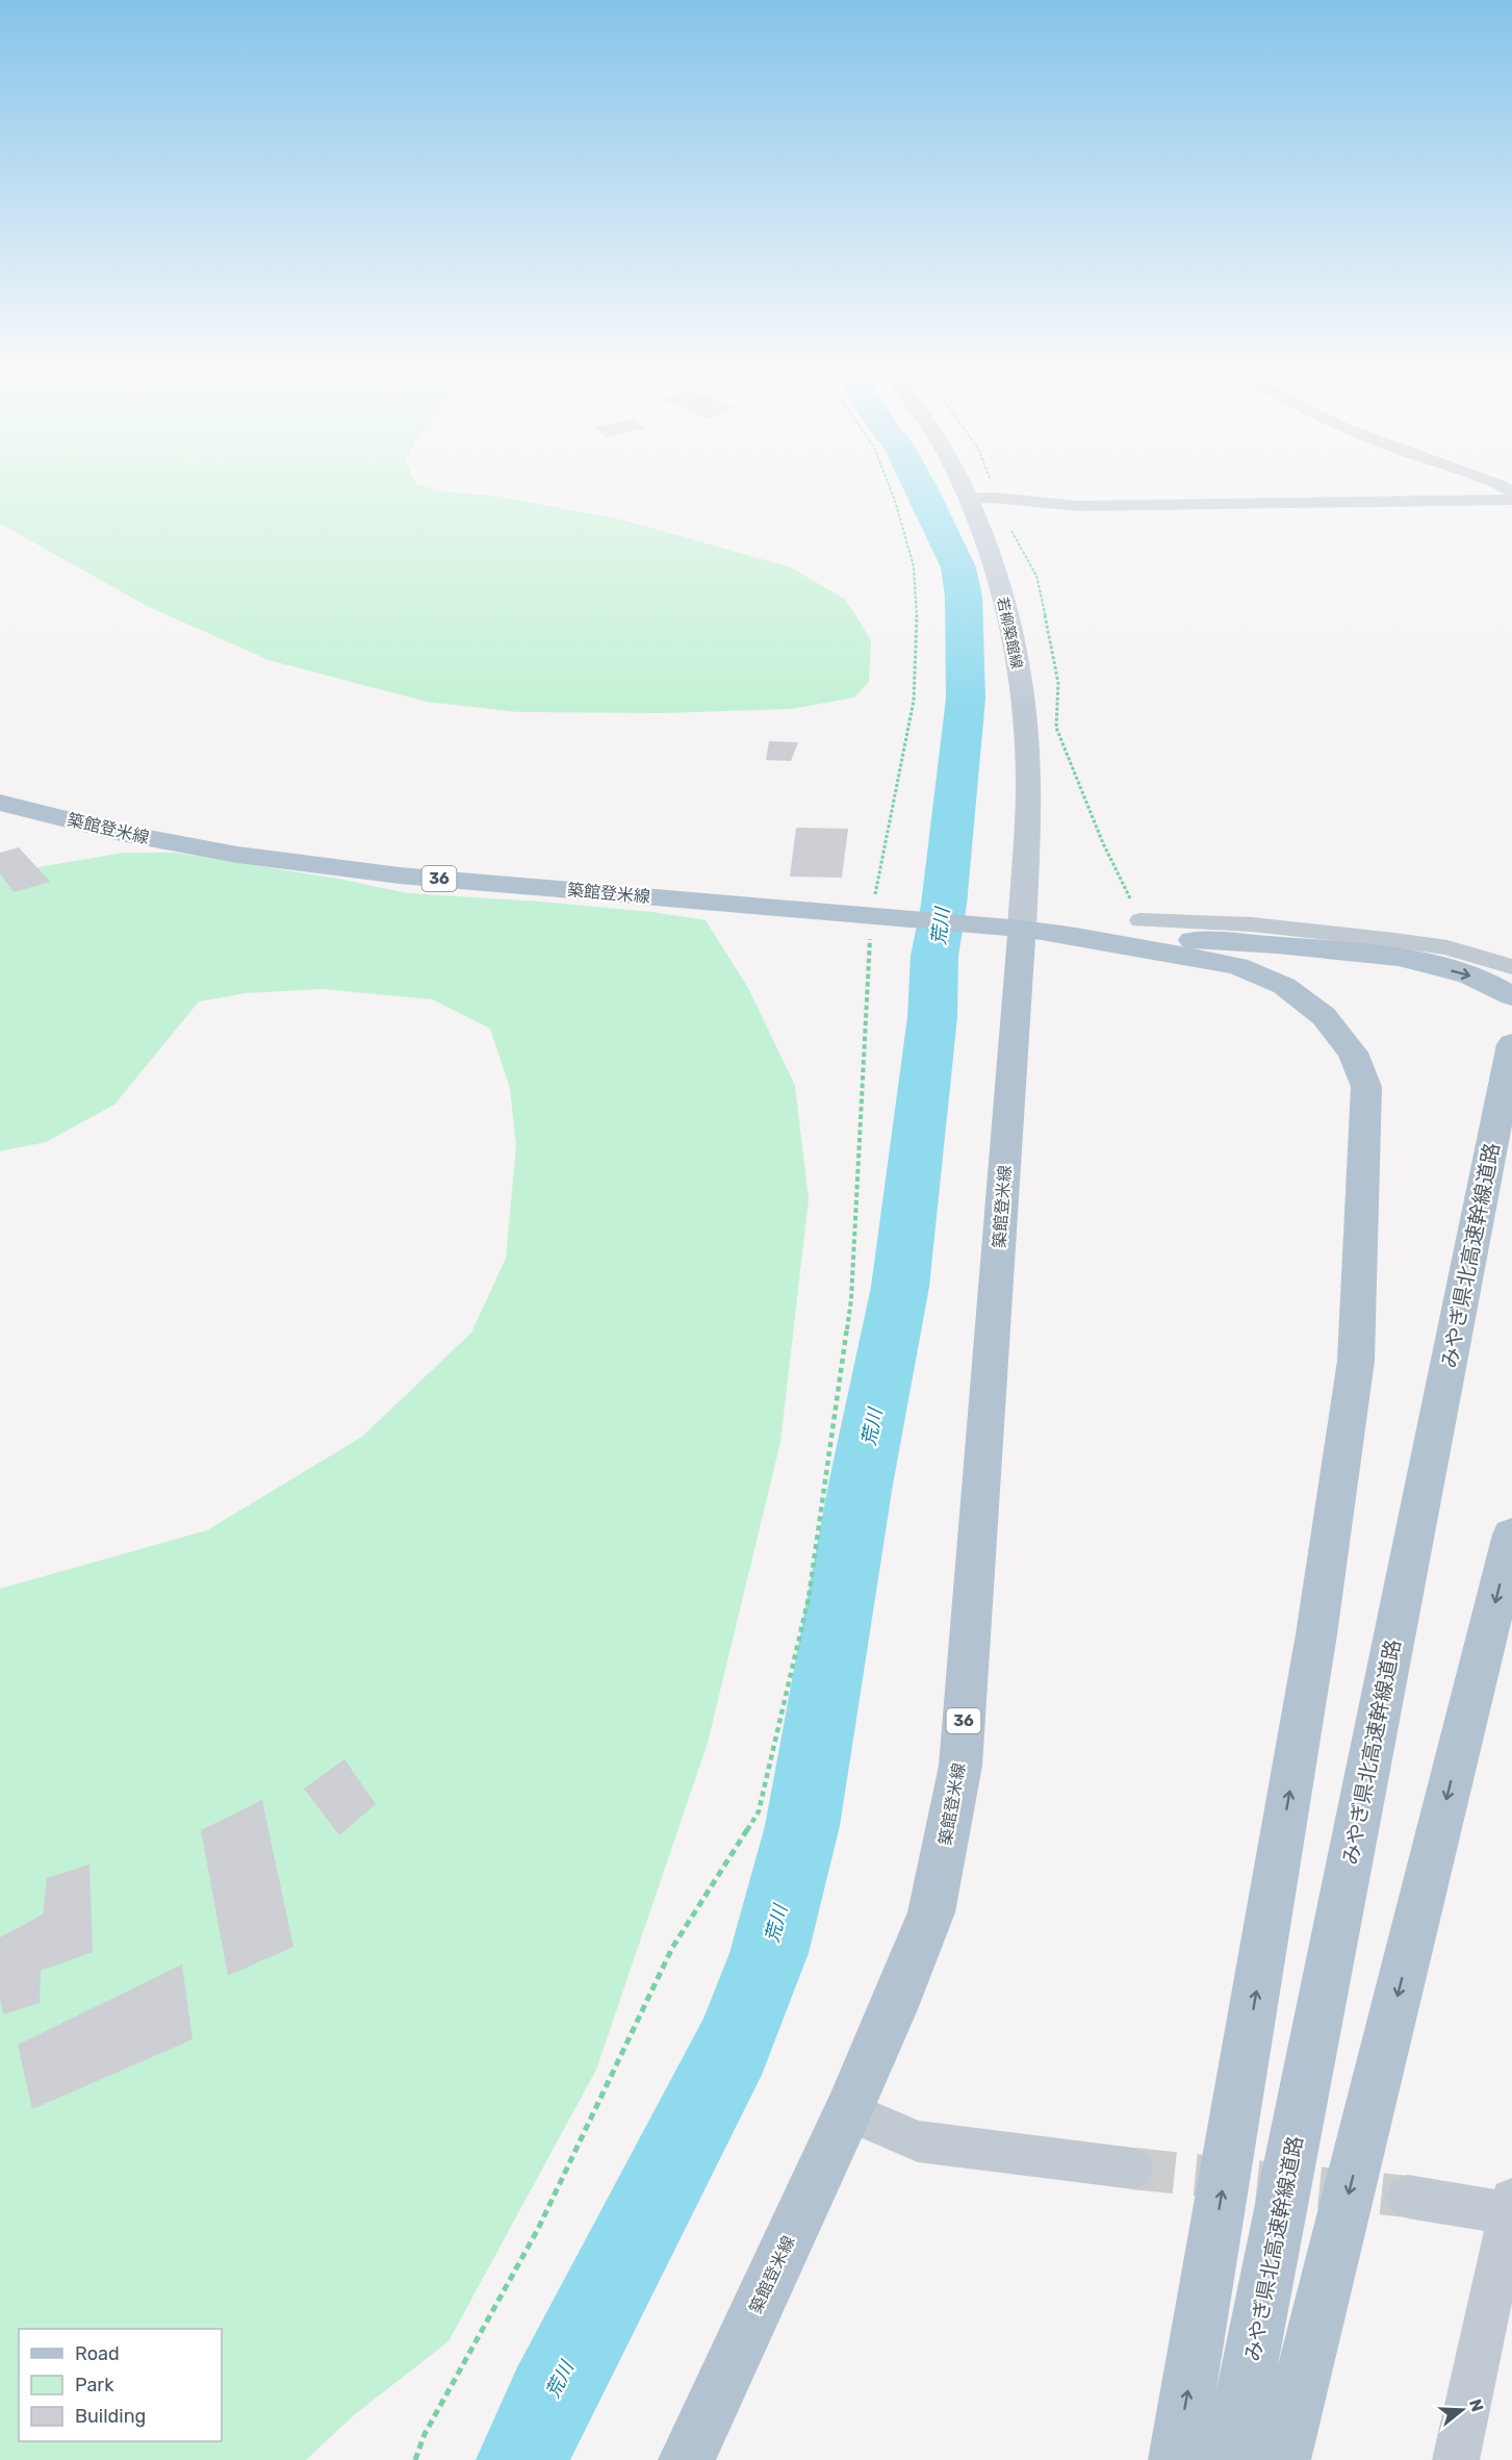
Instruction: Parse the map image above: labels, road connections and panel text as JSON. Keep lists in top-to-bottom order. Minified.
{"streets":{"main road":["若柳築館線","築館登米線","36","みやぎ県北高速幹線道路"]},"crossings":[["若柳築館線","築館登米線"]],"water":["荒川"],"legend":["Road","Park","Building"],"north":"right"}
